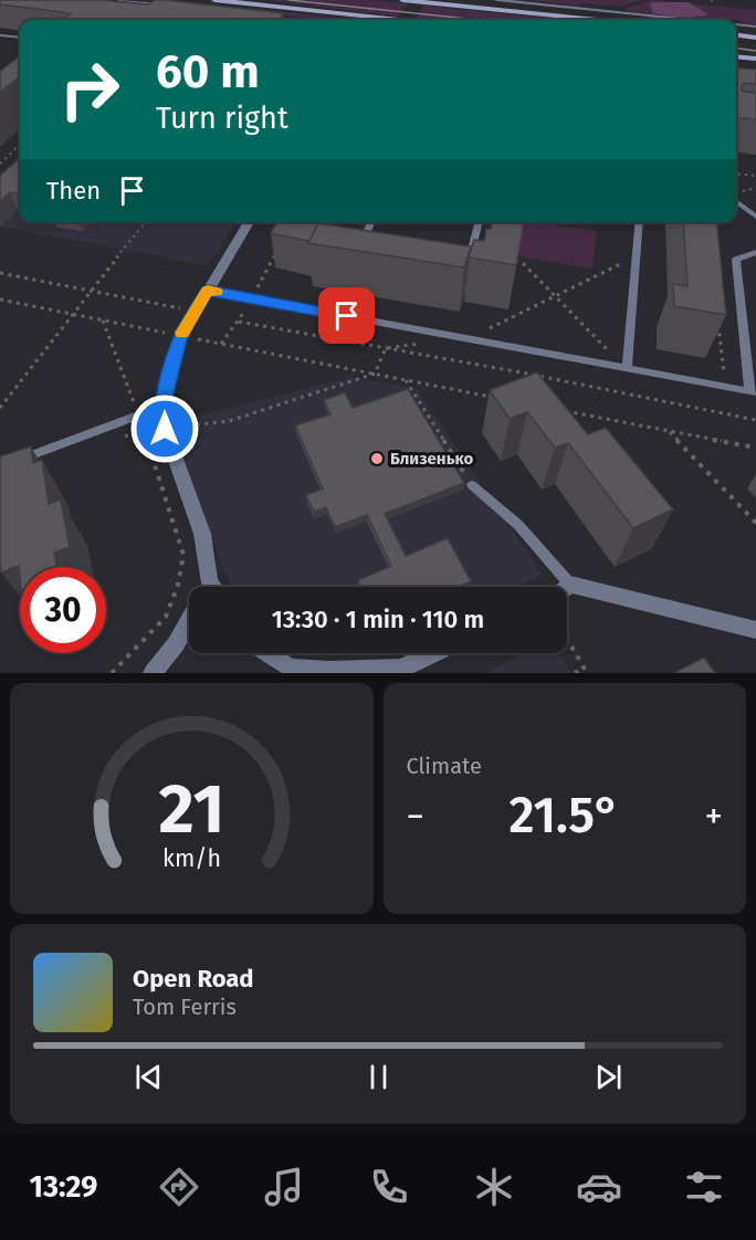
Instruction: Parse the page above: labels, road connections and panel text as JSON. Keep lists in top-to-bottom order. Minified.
{"places":["Близенько"],"page":{"turn":["60 m","Turn right"],"then":"Then","limit":"30","trip":"13:30 · 1 min · 110 m","tile":"Climate","heat":["−","21.5°","+"],"song":["Open Road","Tom Ferris"],"tabs":"13:29","gauge":["21","km/h"]}}
